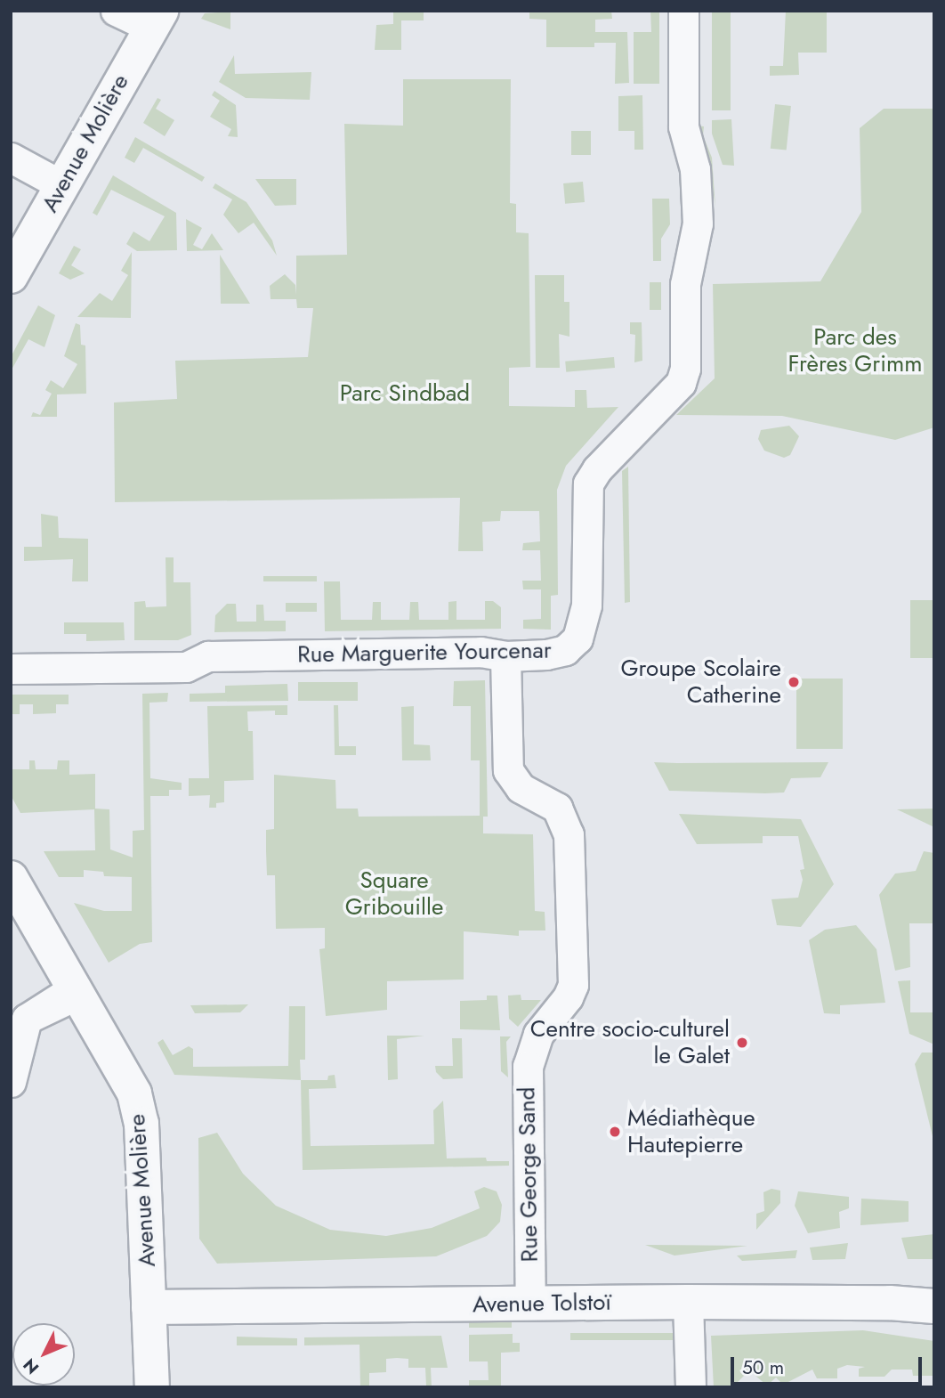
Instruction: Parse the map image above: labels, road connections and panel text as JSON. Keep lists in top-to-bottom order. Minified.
{"streets":{"street":["Avenue Molière","Rue Marguerite Yourcenar","Rue George Sand","Avenue Tolstoï"]},"crossings":[["Avenue Molière","Avenue Tolstoï"],["Rue Marguerite Yourcenar","Rue George Sand"],["Rue George Sand","Avenue Tolstoï"]],"parks":["Parc des Frères Grimm","Parc Sindbad","Square Gribouille"],"places":["Groupe Scolaire Catherine","Centre socio-culturel le Galet","Médiathèque Hautepierre"],"scale_bar":"50 m","north":"bottom left"}
